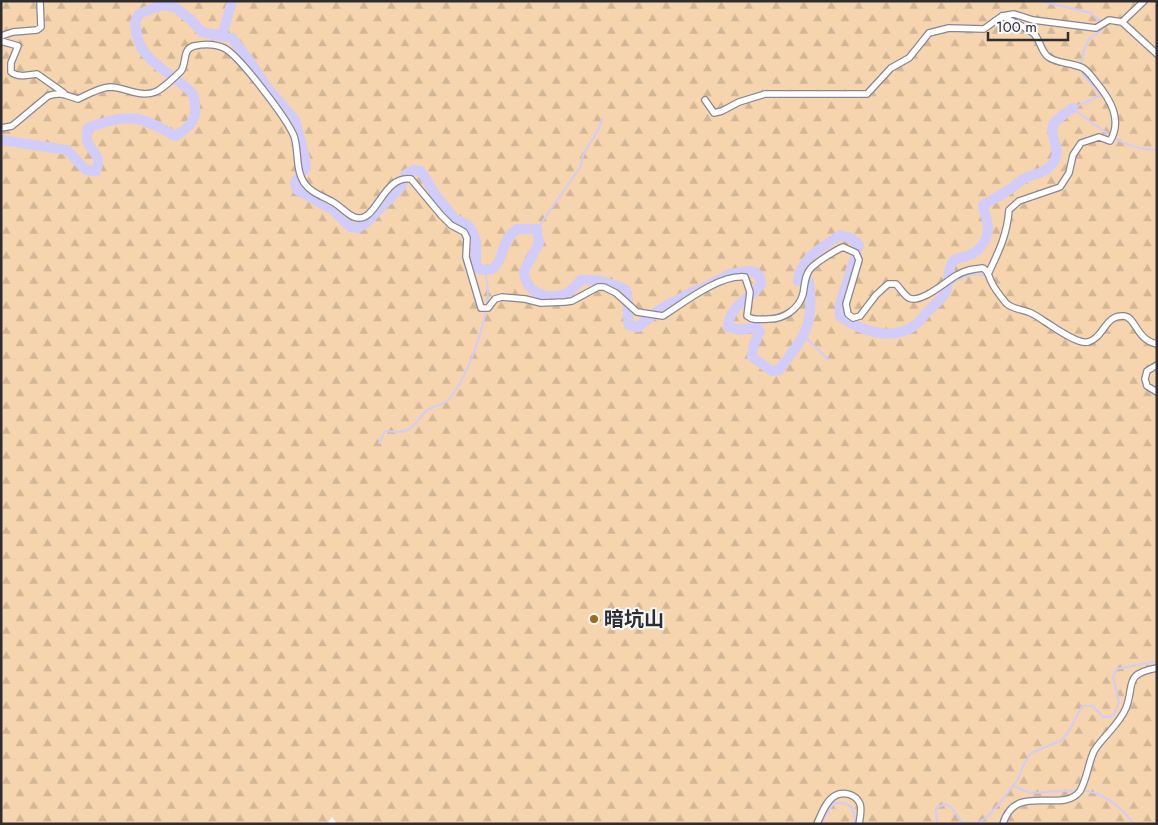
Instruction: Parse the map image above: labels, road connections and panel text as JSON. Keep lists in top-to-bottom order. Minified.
{"places":["暗坑山"],"scale_bar":"100 m"}
